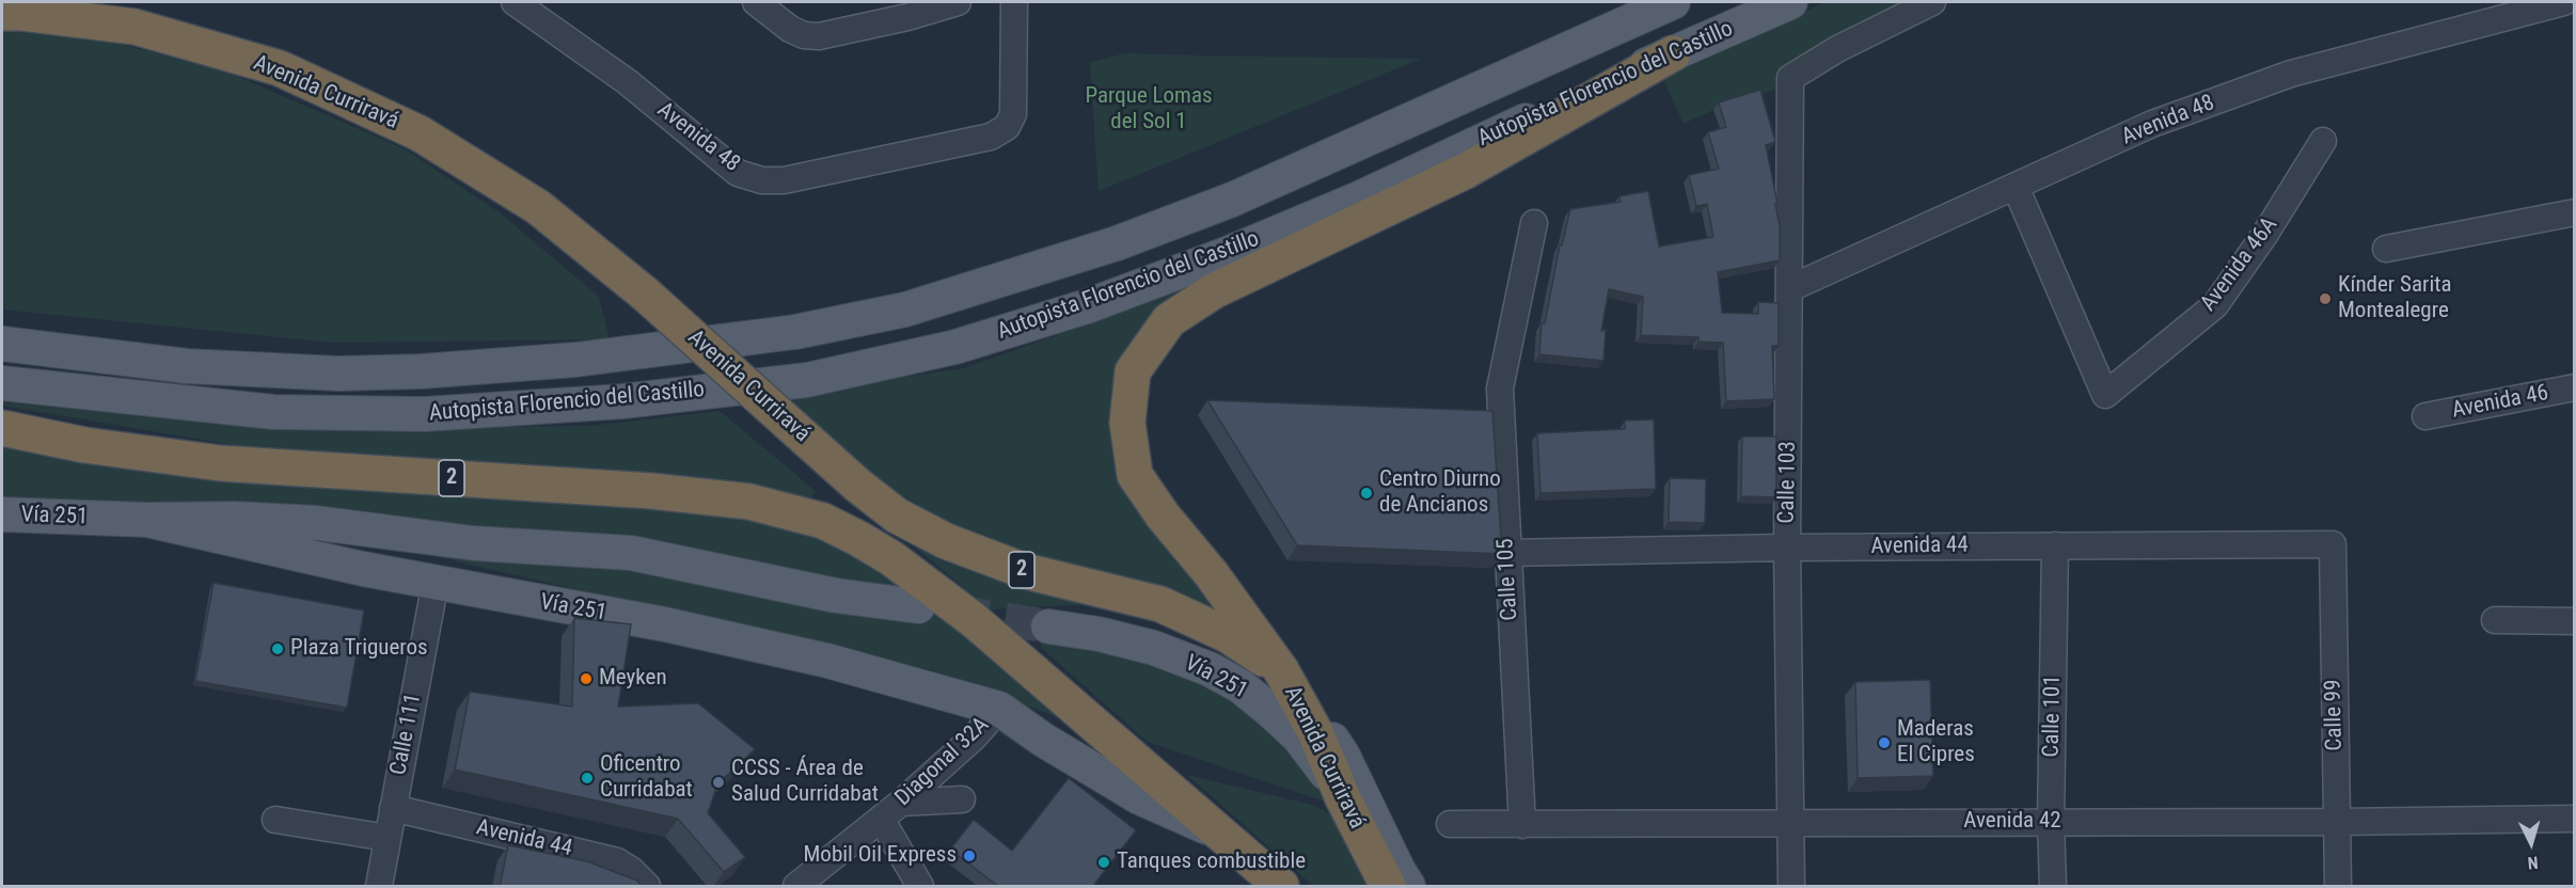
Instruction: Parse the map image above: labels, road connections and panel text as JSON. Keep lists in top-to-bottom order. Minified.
{"streets":{"highway":["Avenida Curriravá","2"],"main road":["Autopista Florencio del Castillo","Vía 251"],"street":["Avenida 48","Avenida 46A","Avenida 46","Calle 103","Avenida 44","Calle 105","Calle 99","Calle 101","Calle 111","Diagonal 32A","Avenida 42"]},"crossings":[["Avenida Curriravá","Vía 251"],["Avenida 48","Avenida 46A"],["Avenida 48","Calle 103"],["2","Vía 251"],["Calle 103","Avenida 44"],["Calle 103","Avenida 42"],["Vía 251","Calle 111"],["Vía 251","Diagonal 32A"],["Avenida 44","Calle 105"],["Avenida 44","Calle 99"],["Avenida 44","Calle 101"],["Avenida 44","Calle 111"],["Calle 105","Avenida 42"],["Calle 99","Avenida 42"],["Calle 101","Avenida 42"]],"parks":["Parque Lomas del Sol 1"],"places":["Kínder Sarita Montealegre","Centro Diurno de Ancianos","Plaza Trigueros","Meyken","Maderas El Cipres","Oficentro Curridabat","CCSS - Área de Salud Curridabat","Mobil Oil Express","Tanques combustible"],"north":"bottom"}
